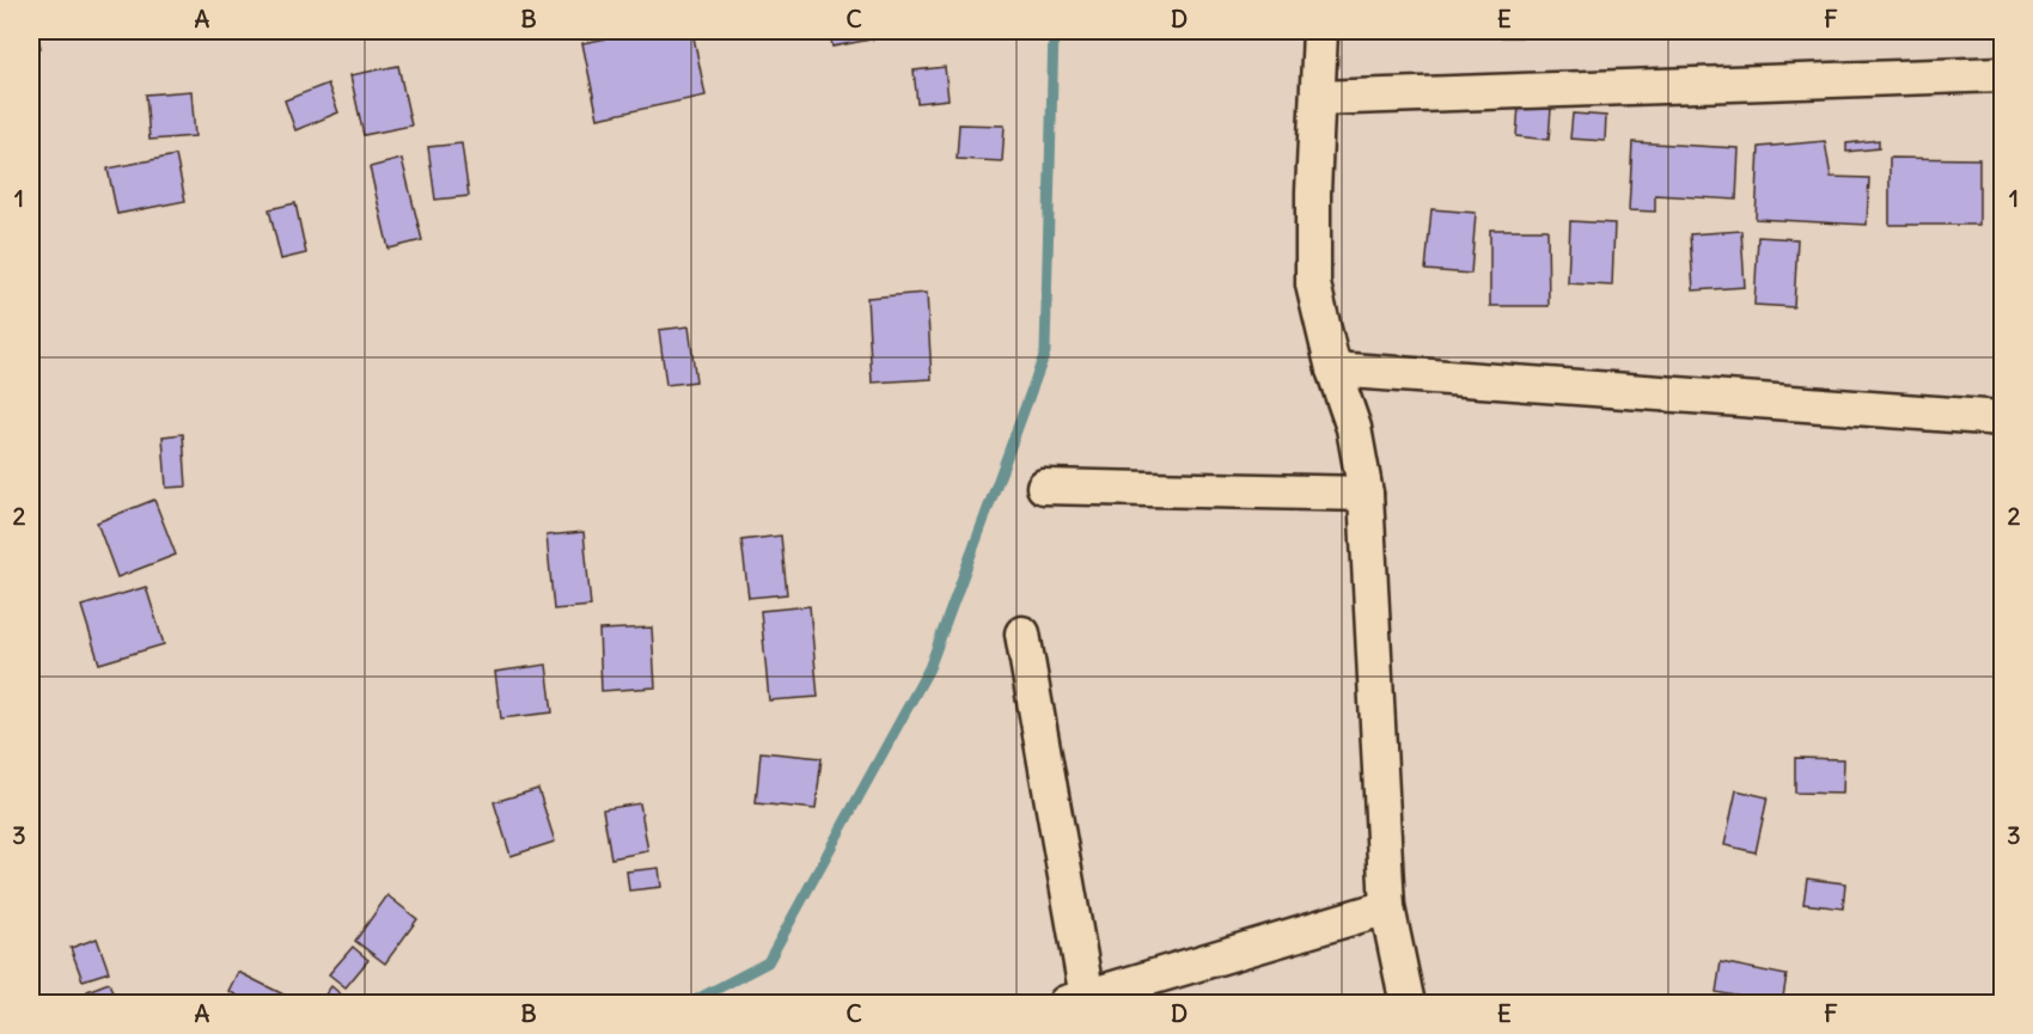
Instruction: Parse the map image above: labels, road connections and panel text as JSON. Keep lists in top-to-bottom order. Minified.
{"grid":{"columns":["A","B","C","D","E","F"],"rows":["1","2","3"]}}
